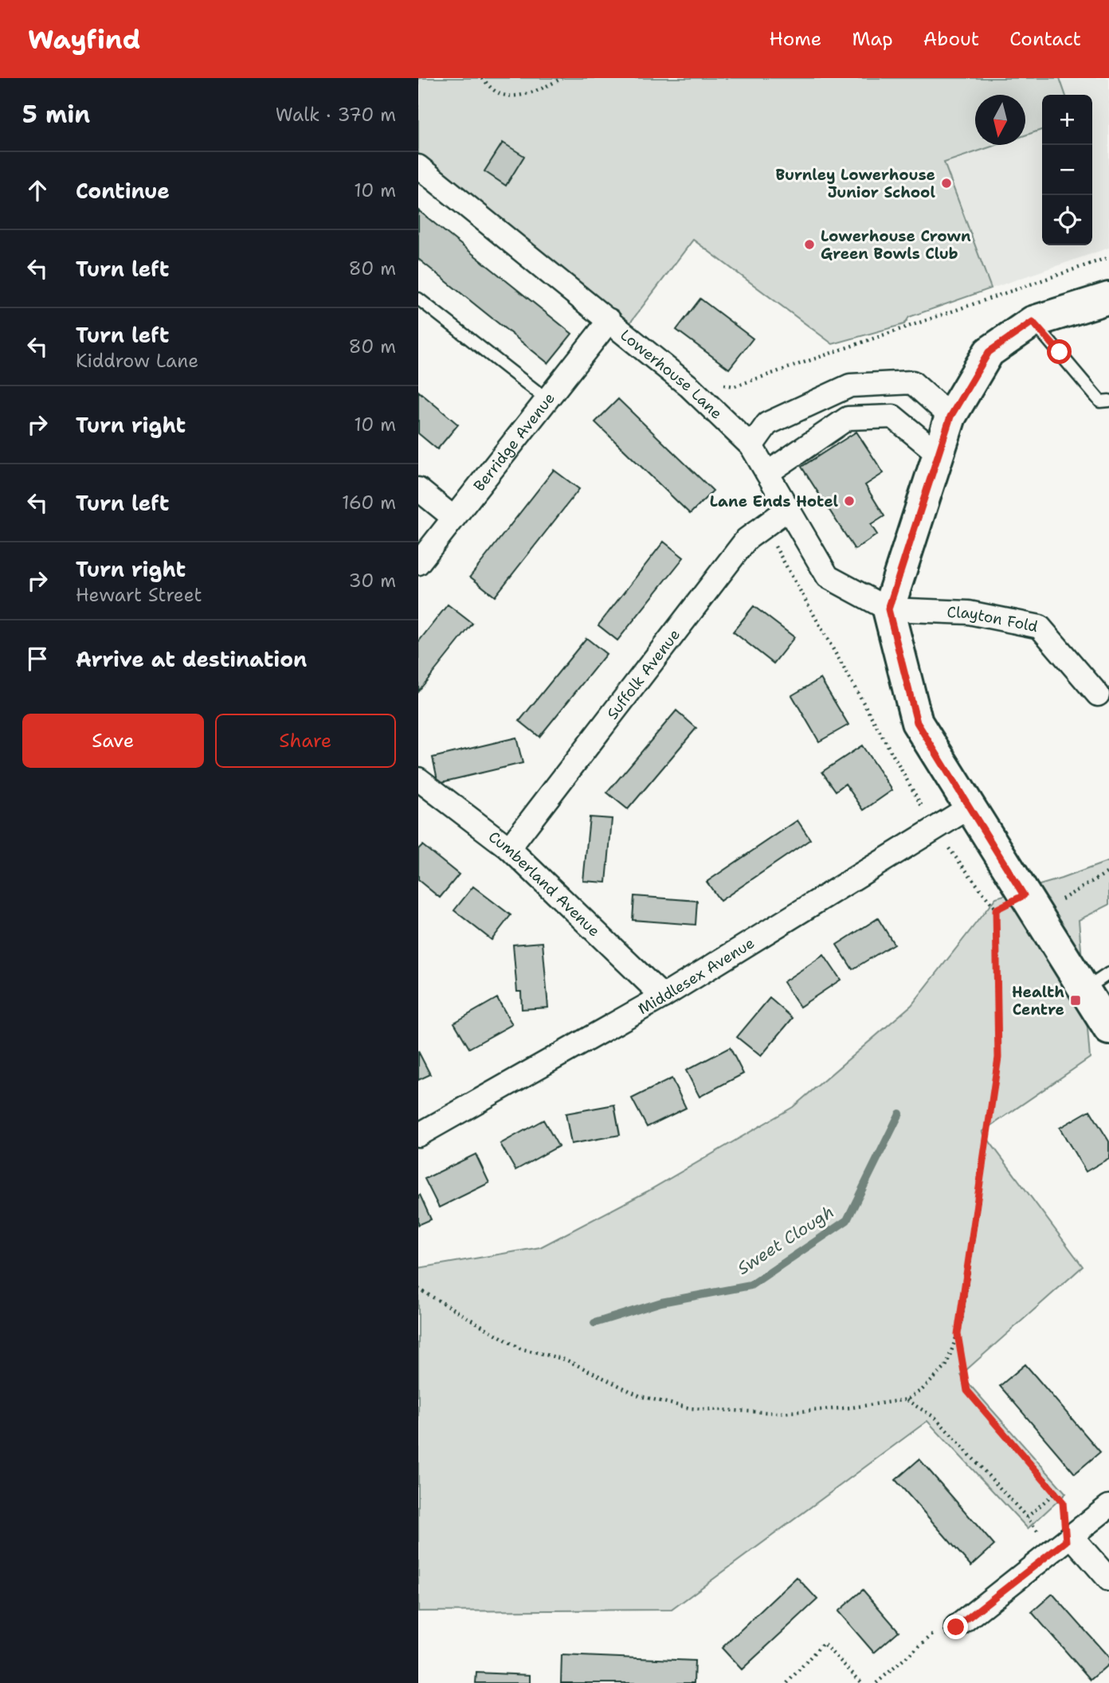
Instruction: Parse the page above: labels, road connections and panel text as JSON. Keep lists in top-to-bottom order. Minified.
{"streets":{"street":["Lowerhouse Lane","Berridge Avenue","Clayton Fold","Suffolk Avenue","Cumberland Avenue","Middlesex Avenue"]},"crossings":[["Lowerhouse Lane","Berridge Avenue"],["Lowerhouse Lane","Clayton Fold"],["Lowerhouse Lane","Suffolk Avenue"],["Suffolk Avenue","Cumberland Avenue"],["Cumberland Avenue","Middlesex Avenue"]],"water":["Sweet Clough"],"places":{"other":["Burnley Lowerhouse Junior School","Lowerhouse Crown Green Bowls Club","Lane Ends Hotel"],"transit":["Health Centre"]},"north":"bottom","page":{"header":"Wayfind","nav":["Home","Map","About","Contact"],"heading":["5 min","Walk · 370 m"],"map_buttons":["+","−"],"list":[["Continue","10 m"],["Turn left","80 m"],["Turn left","Kiddrow Lane","80 m"],["Turn right","10 m"],["Turn left","160 m"],["Turn right","Hewart Street","30 m"],"Arrive at destination"],"buttons":["Save","Share"]}}
